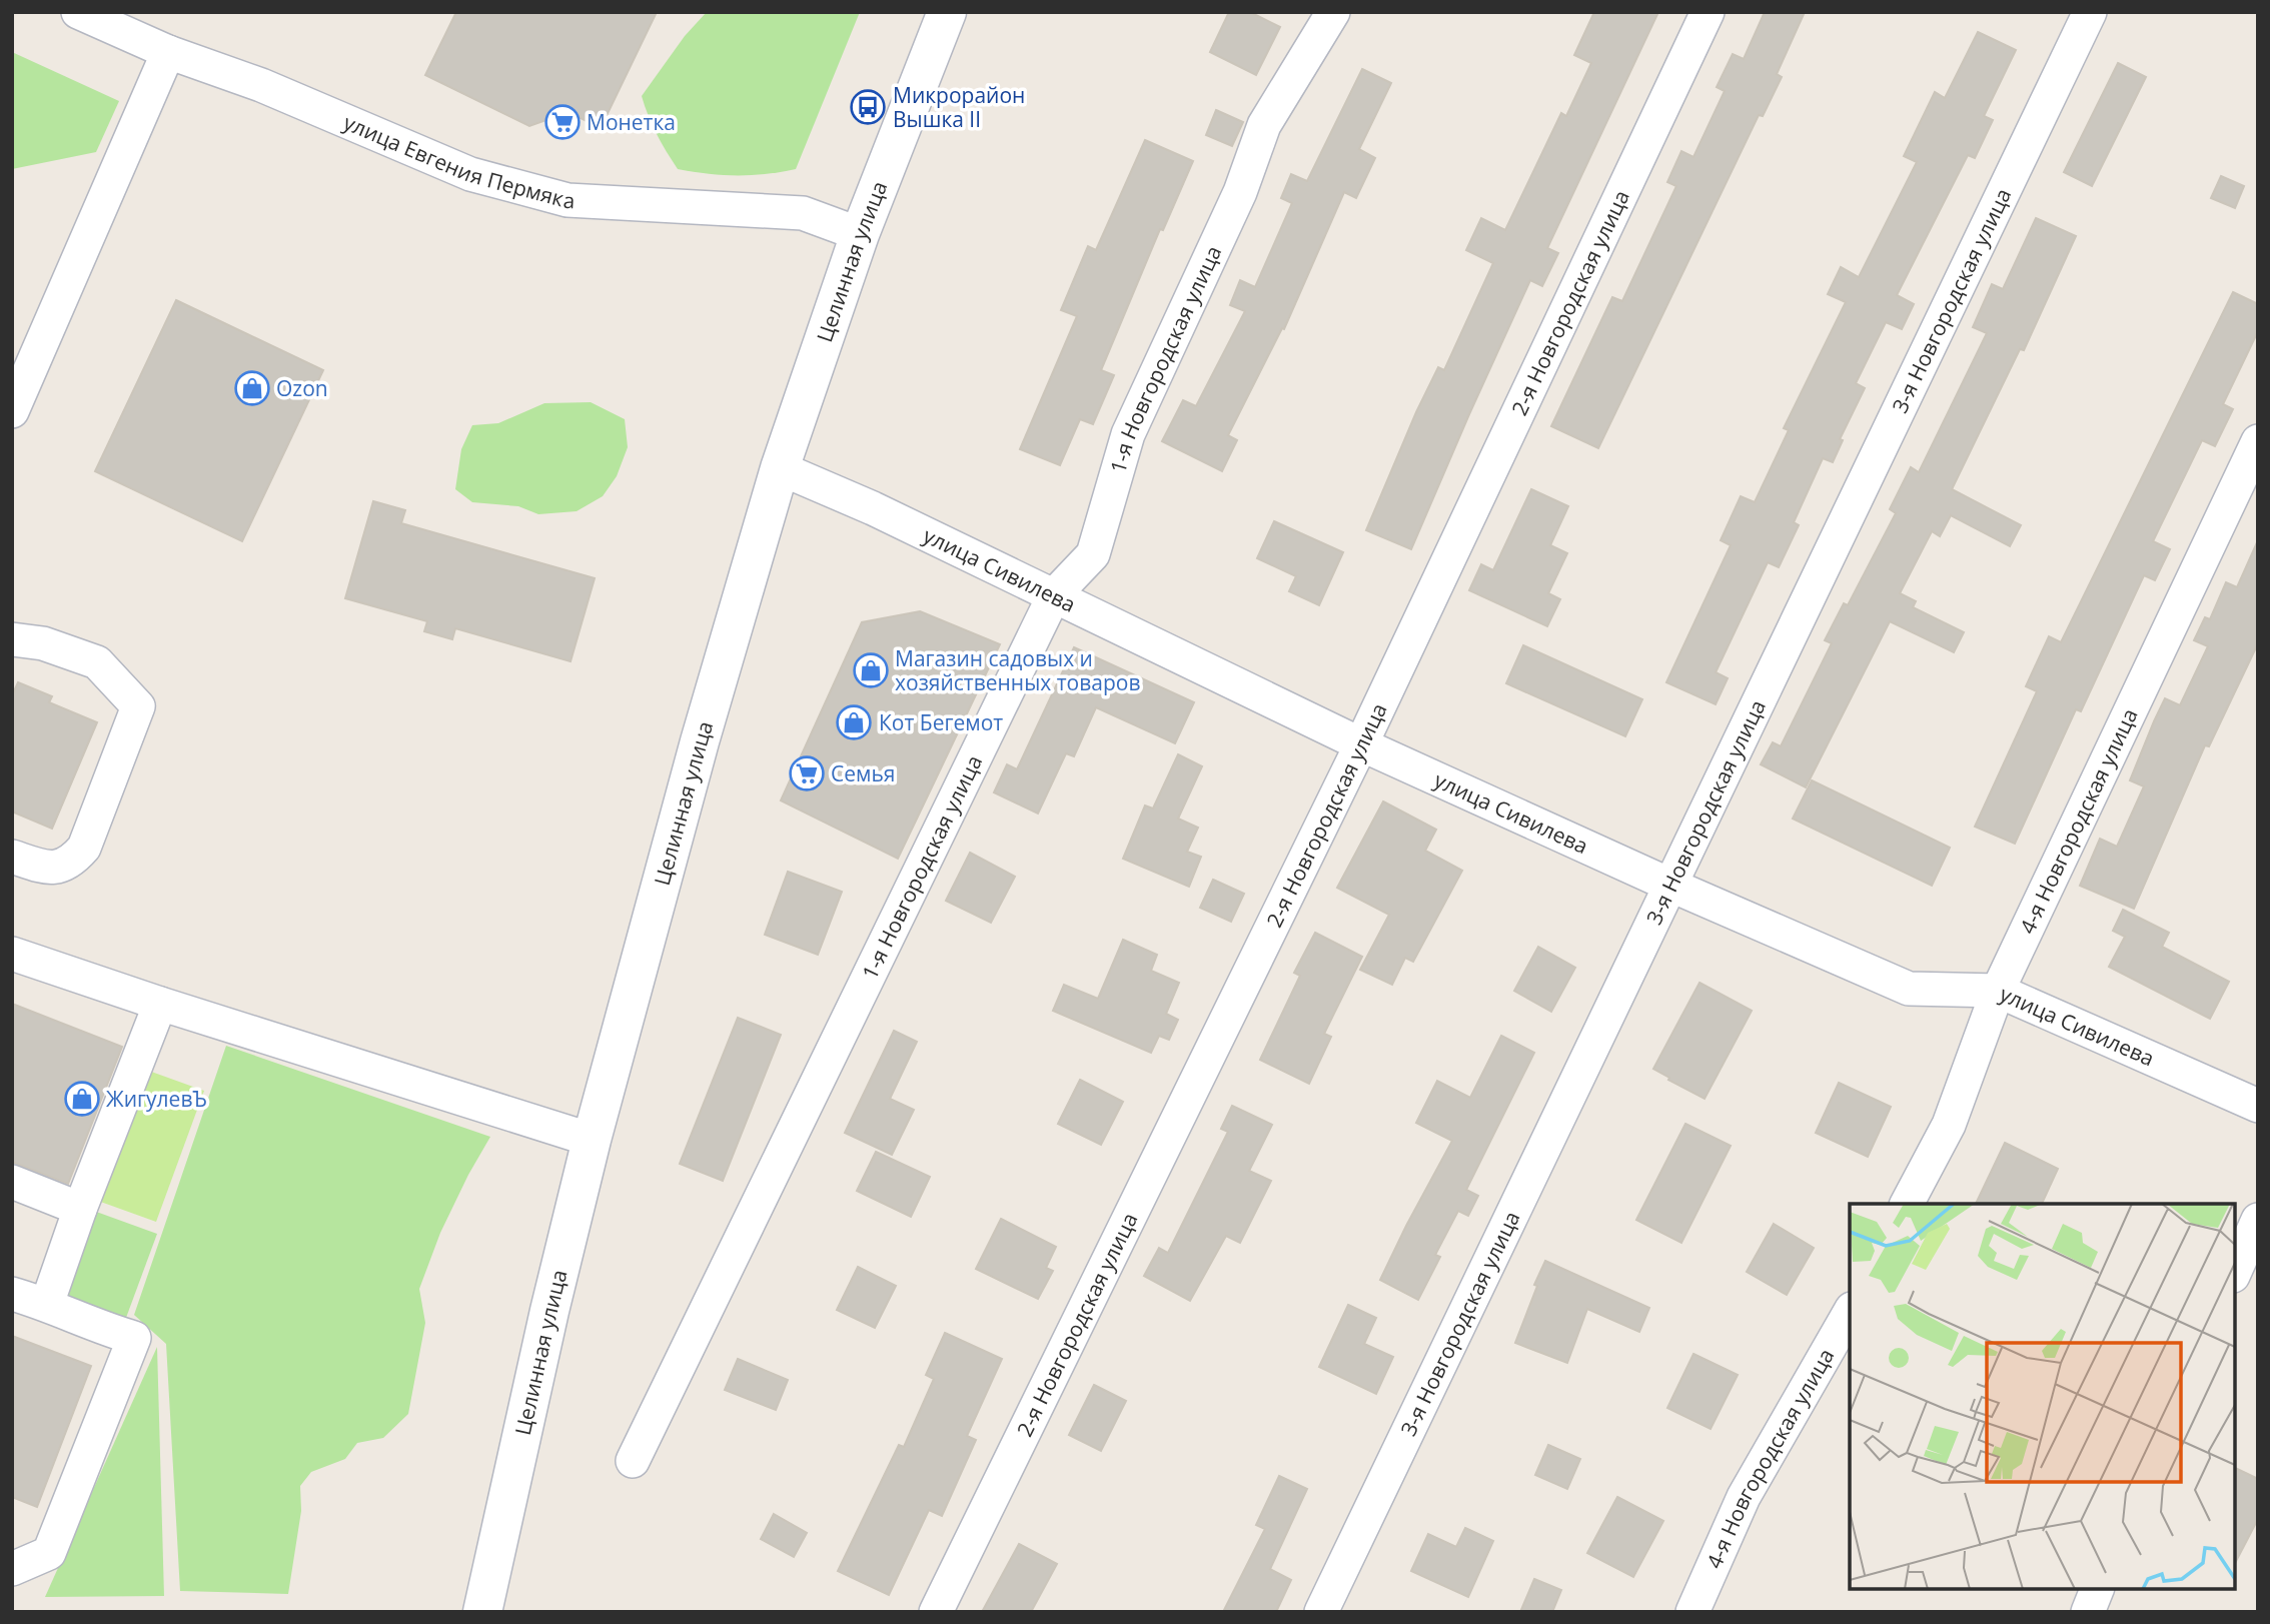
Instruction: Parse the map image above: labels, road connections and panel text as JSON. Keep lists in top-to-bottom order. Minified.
{"streets":{"main road":["Целинная улица"],"street":["улица Евгения Пермяка","3-я Новгородская улица","2-я Новгородская улица","1-я Новгородская улица","улица Сивилева","4-я Новгородская улица"]},"crossings":[["улица Евгения Пермяка","Целинная улица"],["Целинная улица","улица Сивилева"],["3-я Новгородская улица","улица Сивилева"],["2-я Новгородская улица","улица Сивилева"],["1-я Новгородская улица","улица Сивилева"],["улица Сивилева","4-я Новгородская улица"]],"places":{"bus stop":["Микрорайон Вышка II"],"supermarket":["Монетка","Семья"],"shop":["Ozon","Магазин садовых и хозяйственных товаров","Кот Бегемот","ЖигулевЪ"]}}
